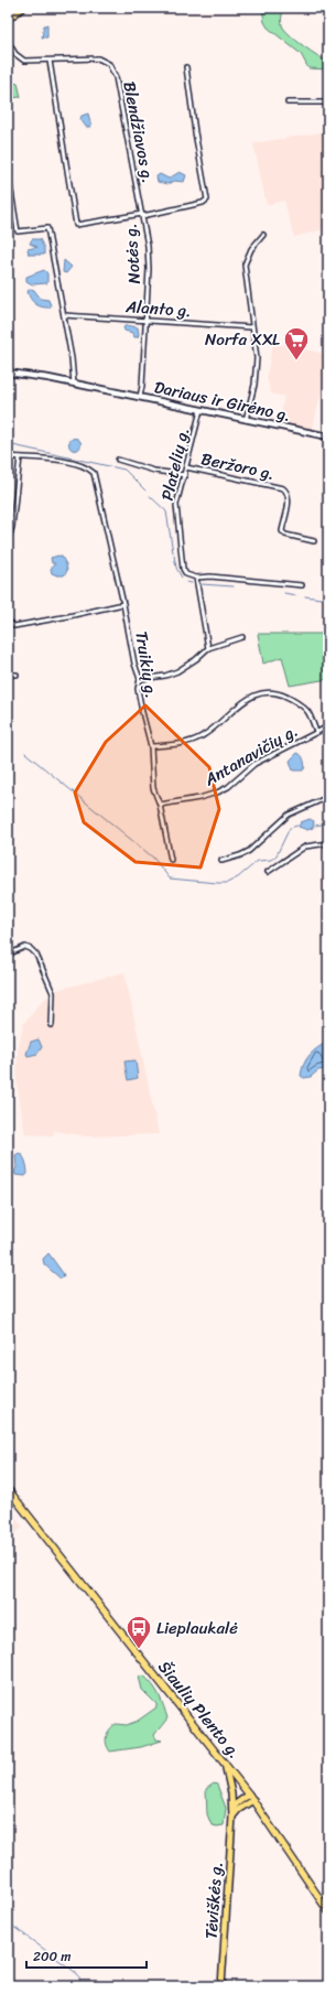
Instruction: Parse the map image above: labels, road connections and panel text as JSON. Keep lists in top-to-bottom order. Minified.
{"streets":{"highway":["Šiaulių Plento g."],"main road":["Dariaus ir Girėno g.","Tėviškės g."],"street":["Blendžiavos g.","Notės g.","Alanto g.","Platelių g.","Beržoro g.","Truikių g.","Antanavičių g."]},"crossings":[["Blendžiavos g.","Notės g."],["Notės g.","Alanto g."],["Notės g.","Dariaus ir Girėno g."],["Dariaus ir Girėno g.","Platelių g."],["Platelių g.","Beržoro g."],["Truikių g.","Antanavičių g."],["Šiaulių Plento g.","Tėviškės g."]],"places":{"supermarket":["Norfa XXL"],"bus stop":["Lieplaukalė"]},"scale_bar":"200 m"}
